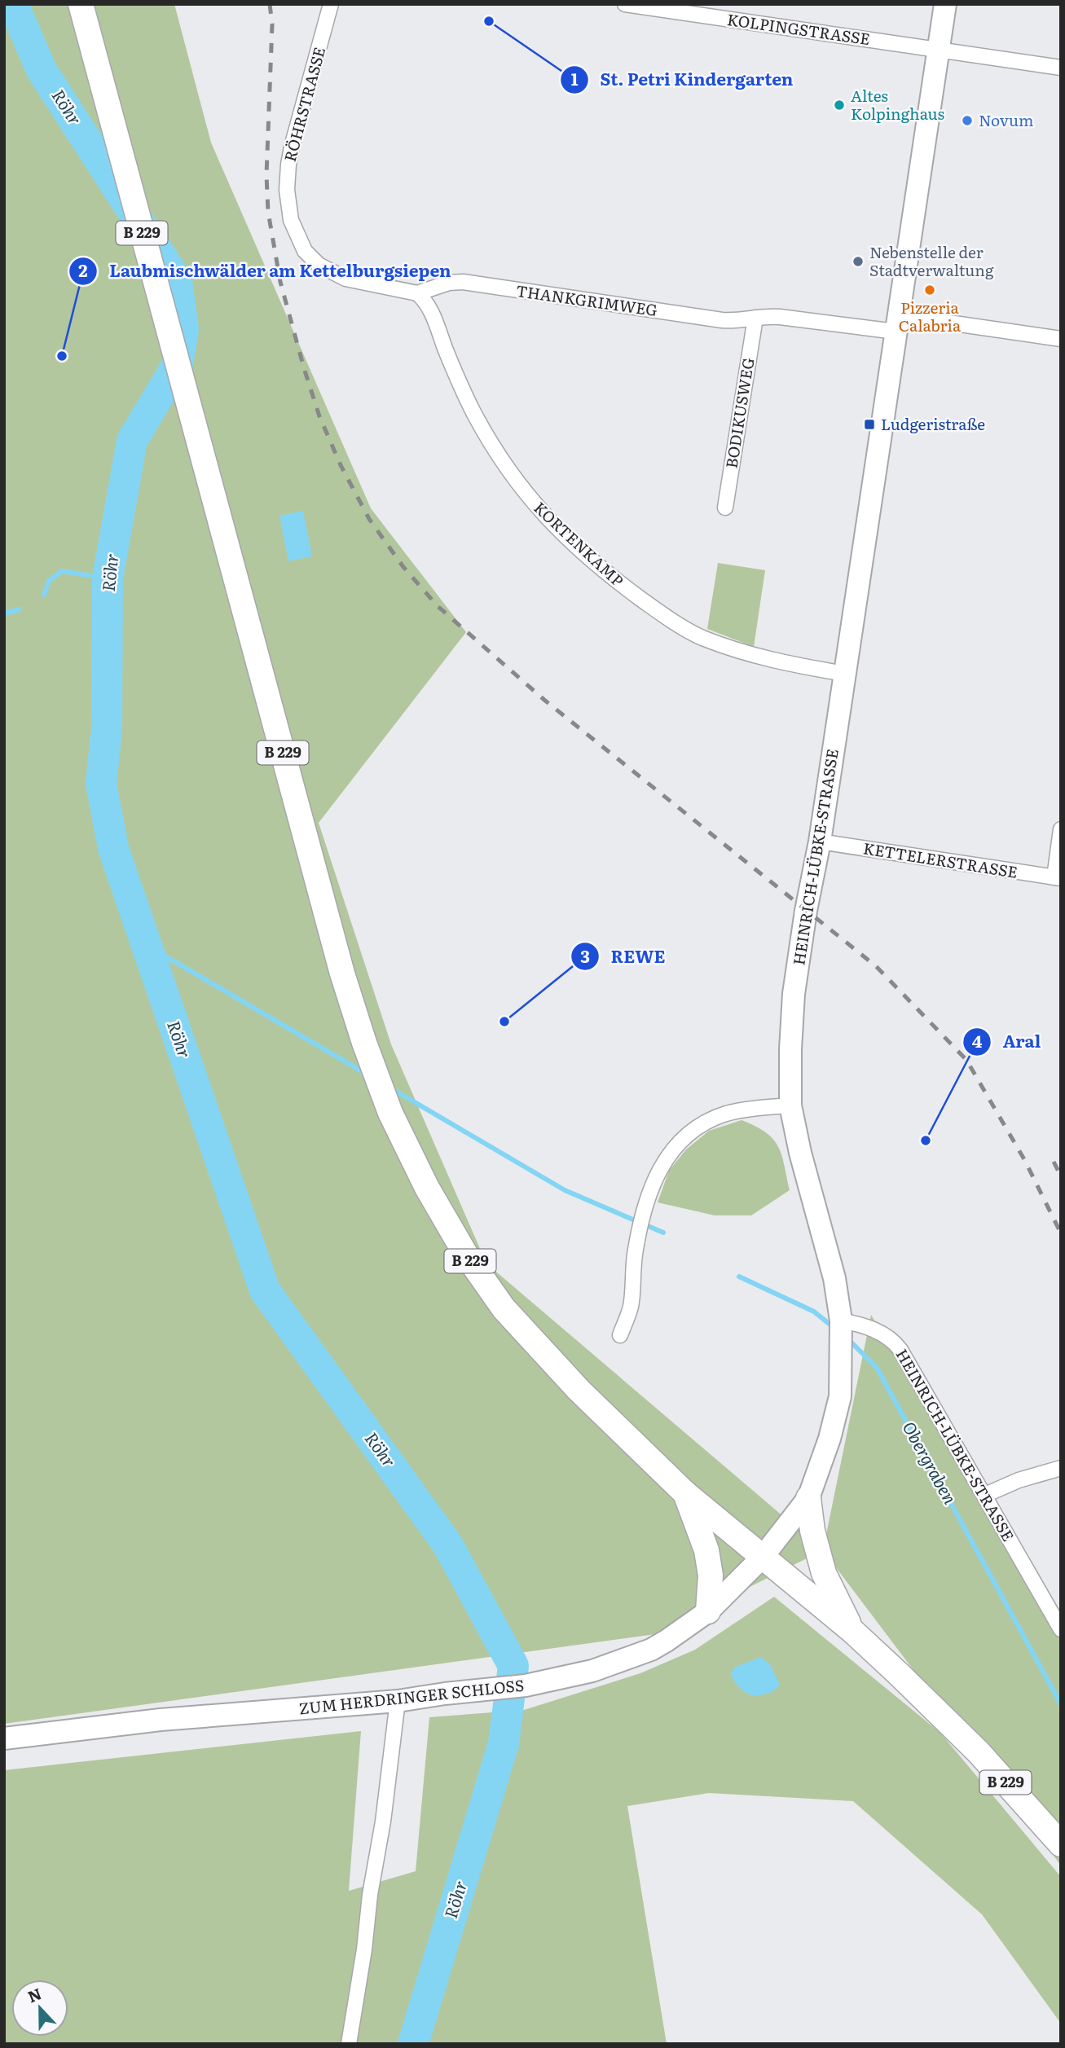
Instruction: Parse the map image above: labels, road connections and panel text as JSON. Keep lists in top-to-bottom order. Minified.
{"streets":{"main road":["B 229"],"street":["KOLPINGSTRASSE","RÖHRSTRASSE","THANKGRIMWEG","BODIKUSWEG","KORTENKAMP","HEINRICH-LÜBKE-STRASSE","KETTELERSTRASSE","ZUM HERDRINGER SCHLOSS"]},"crossings":[["KOLPINGSTRASSE","HEINRICH-LÜBKE-STRASSE"],["RÖHRSTRASSE","THANKGRIMWEG"],["RÖHRSTRASSE","KORTENKAMP"],["B 229","ZUM HERDRINGER SCHLOSS"],["THANKGRIMWEG","BODIKUSWEG"],["THANKGRIMWEG","KORTENKAMP"],["THANKGRIMWEG","HEINRICH-LÜBKE-STRASSE"],["KORTENKAMP","HEINRICH-LÜBKE-STRASSE"],["HEINRICH-LÜBKE-STRASSE","KETTELERSTRASSE"],["HEINRICH-LÜBKE-STRASSE","ZUM HERDRINGER SCHLOSS"]],"water":["Röhr","Obergraben"],"places":{"other":["St. Petri Kindergarten","Altes Kolpinghaus","Novum","Nebenstelle der Stadtverwaltung","Pizzeria Calabria","Laubmischwälder am Kettelburgsiepen","REWE","Aral"],"transit":["Ludgeristraße"]},"north":"top"}
